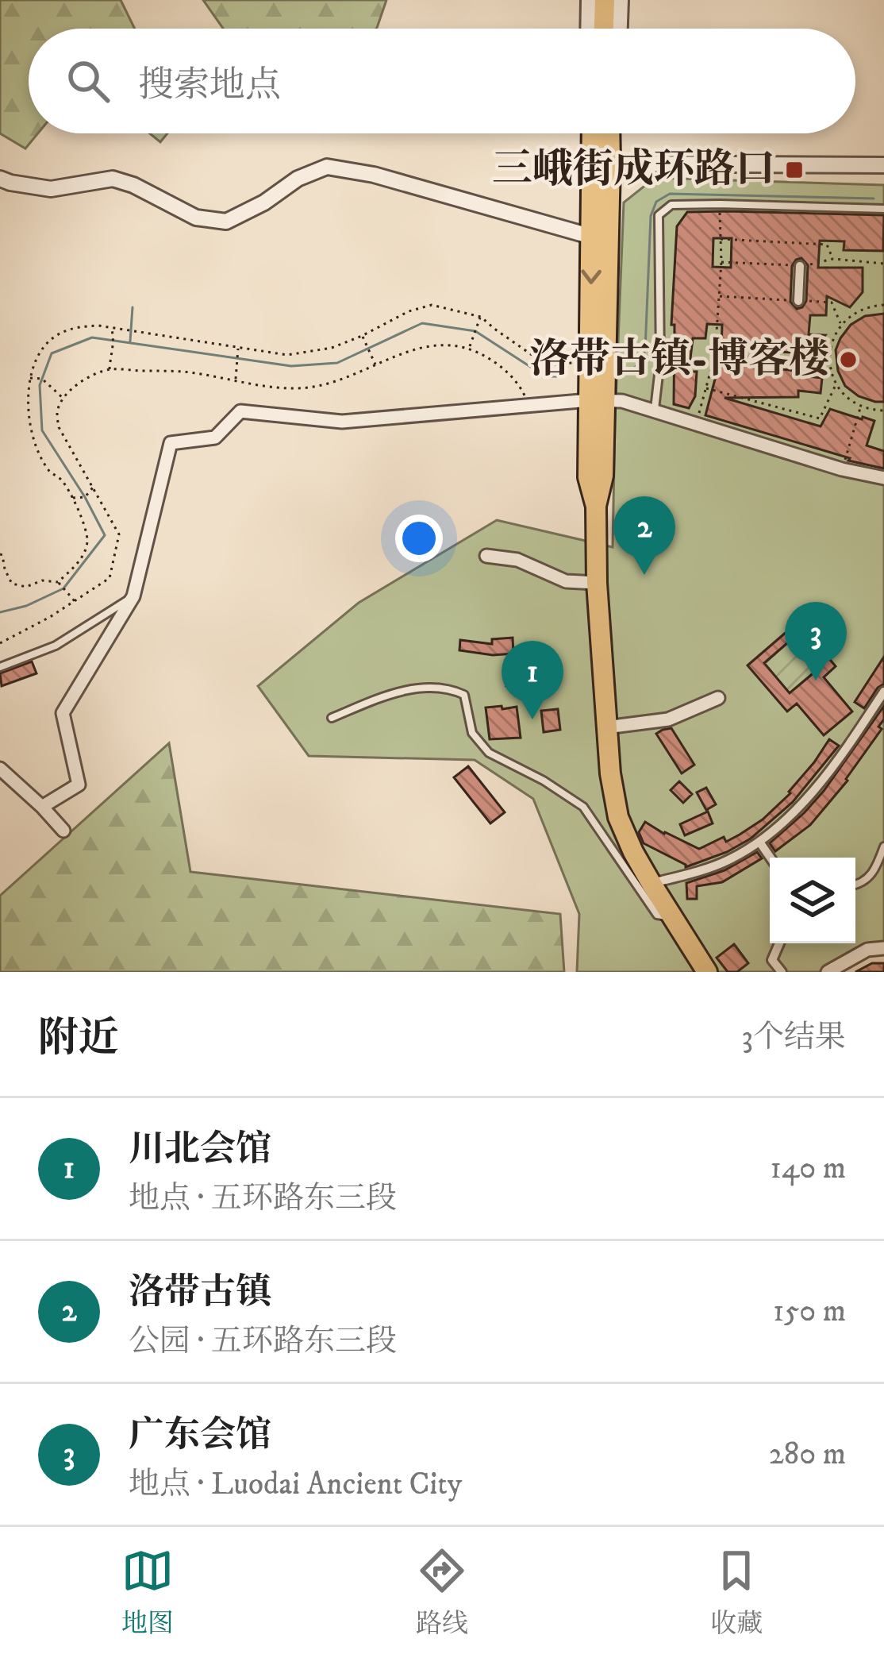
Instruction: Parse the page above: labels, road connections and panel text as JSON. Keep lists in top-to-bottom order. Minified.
{"places":{"transit":["三峨街成环路口"],"other":["洛带古镇-博客楼"]},"page":{"search":"搜索地点","pins":["2","3","1"],"heading":["附近","3个结果"],"list":[{"mark":"1","name":"川北会馆","note":"地点 · 五环路东三段","value":"140 m"},{"mark":"2","name":"洛带古镇","note":"公园 · 五环路东三段","value":"150 m"},{"mark":"3","name":"广东会馆","note":"地点 · Luodai Ancient City","value":"280 m"}],"nav":["地图","路线","收藏"]}}
